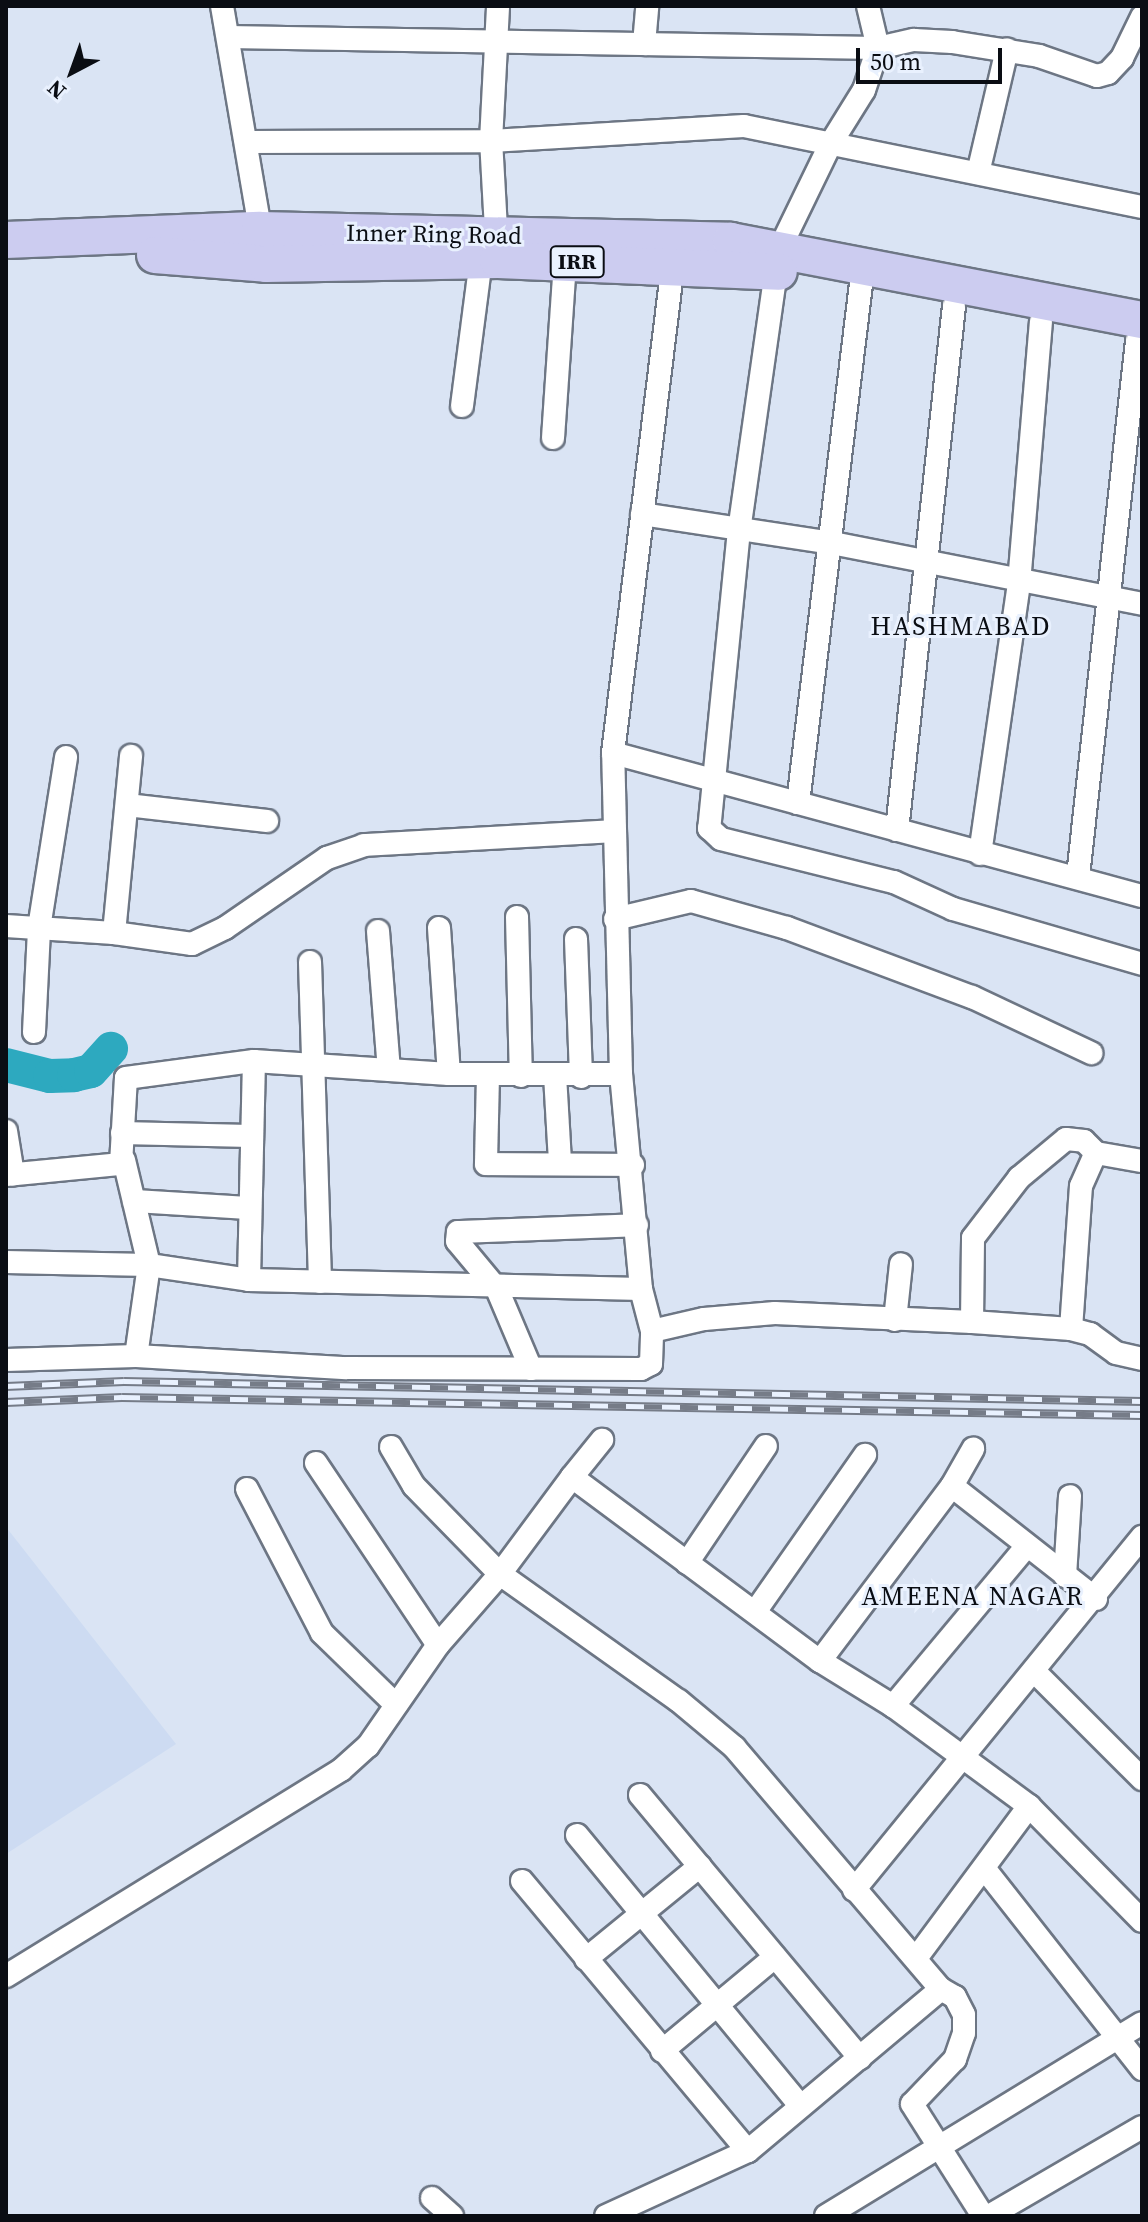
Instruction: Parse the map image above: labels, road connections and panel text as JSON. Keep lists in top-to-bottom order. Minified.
{"streets":{"highway":["Inner Ring Road","IRR"]},"districts":["HASHMABAD","AMEENA NAGAR"],"scale_bar":"50 m","north":"bottom left"}
